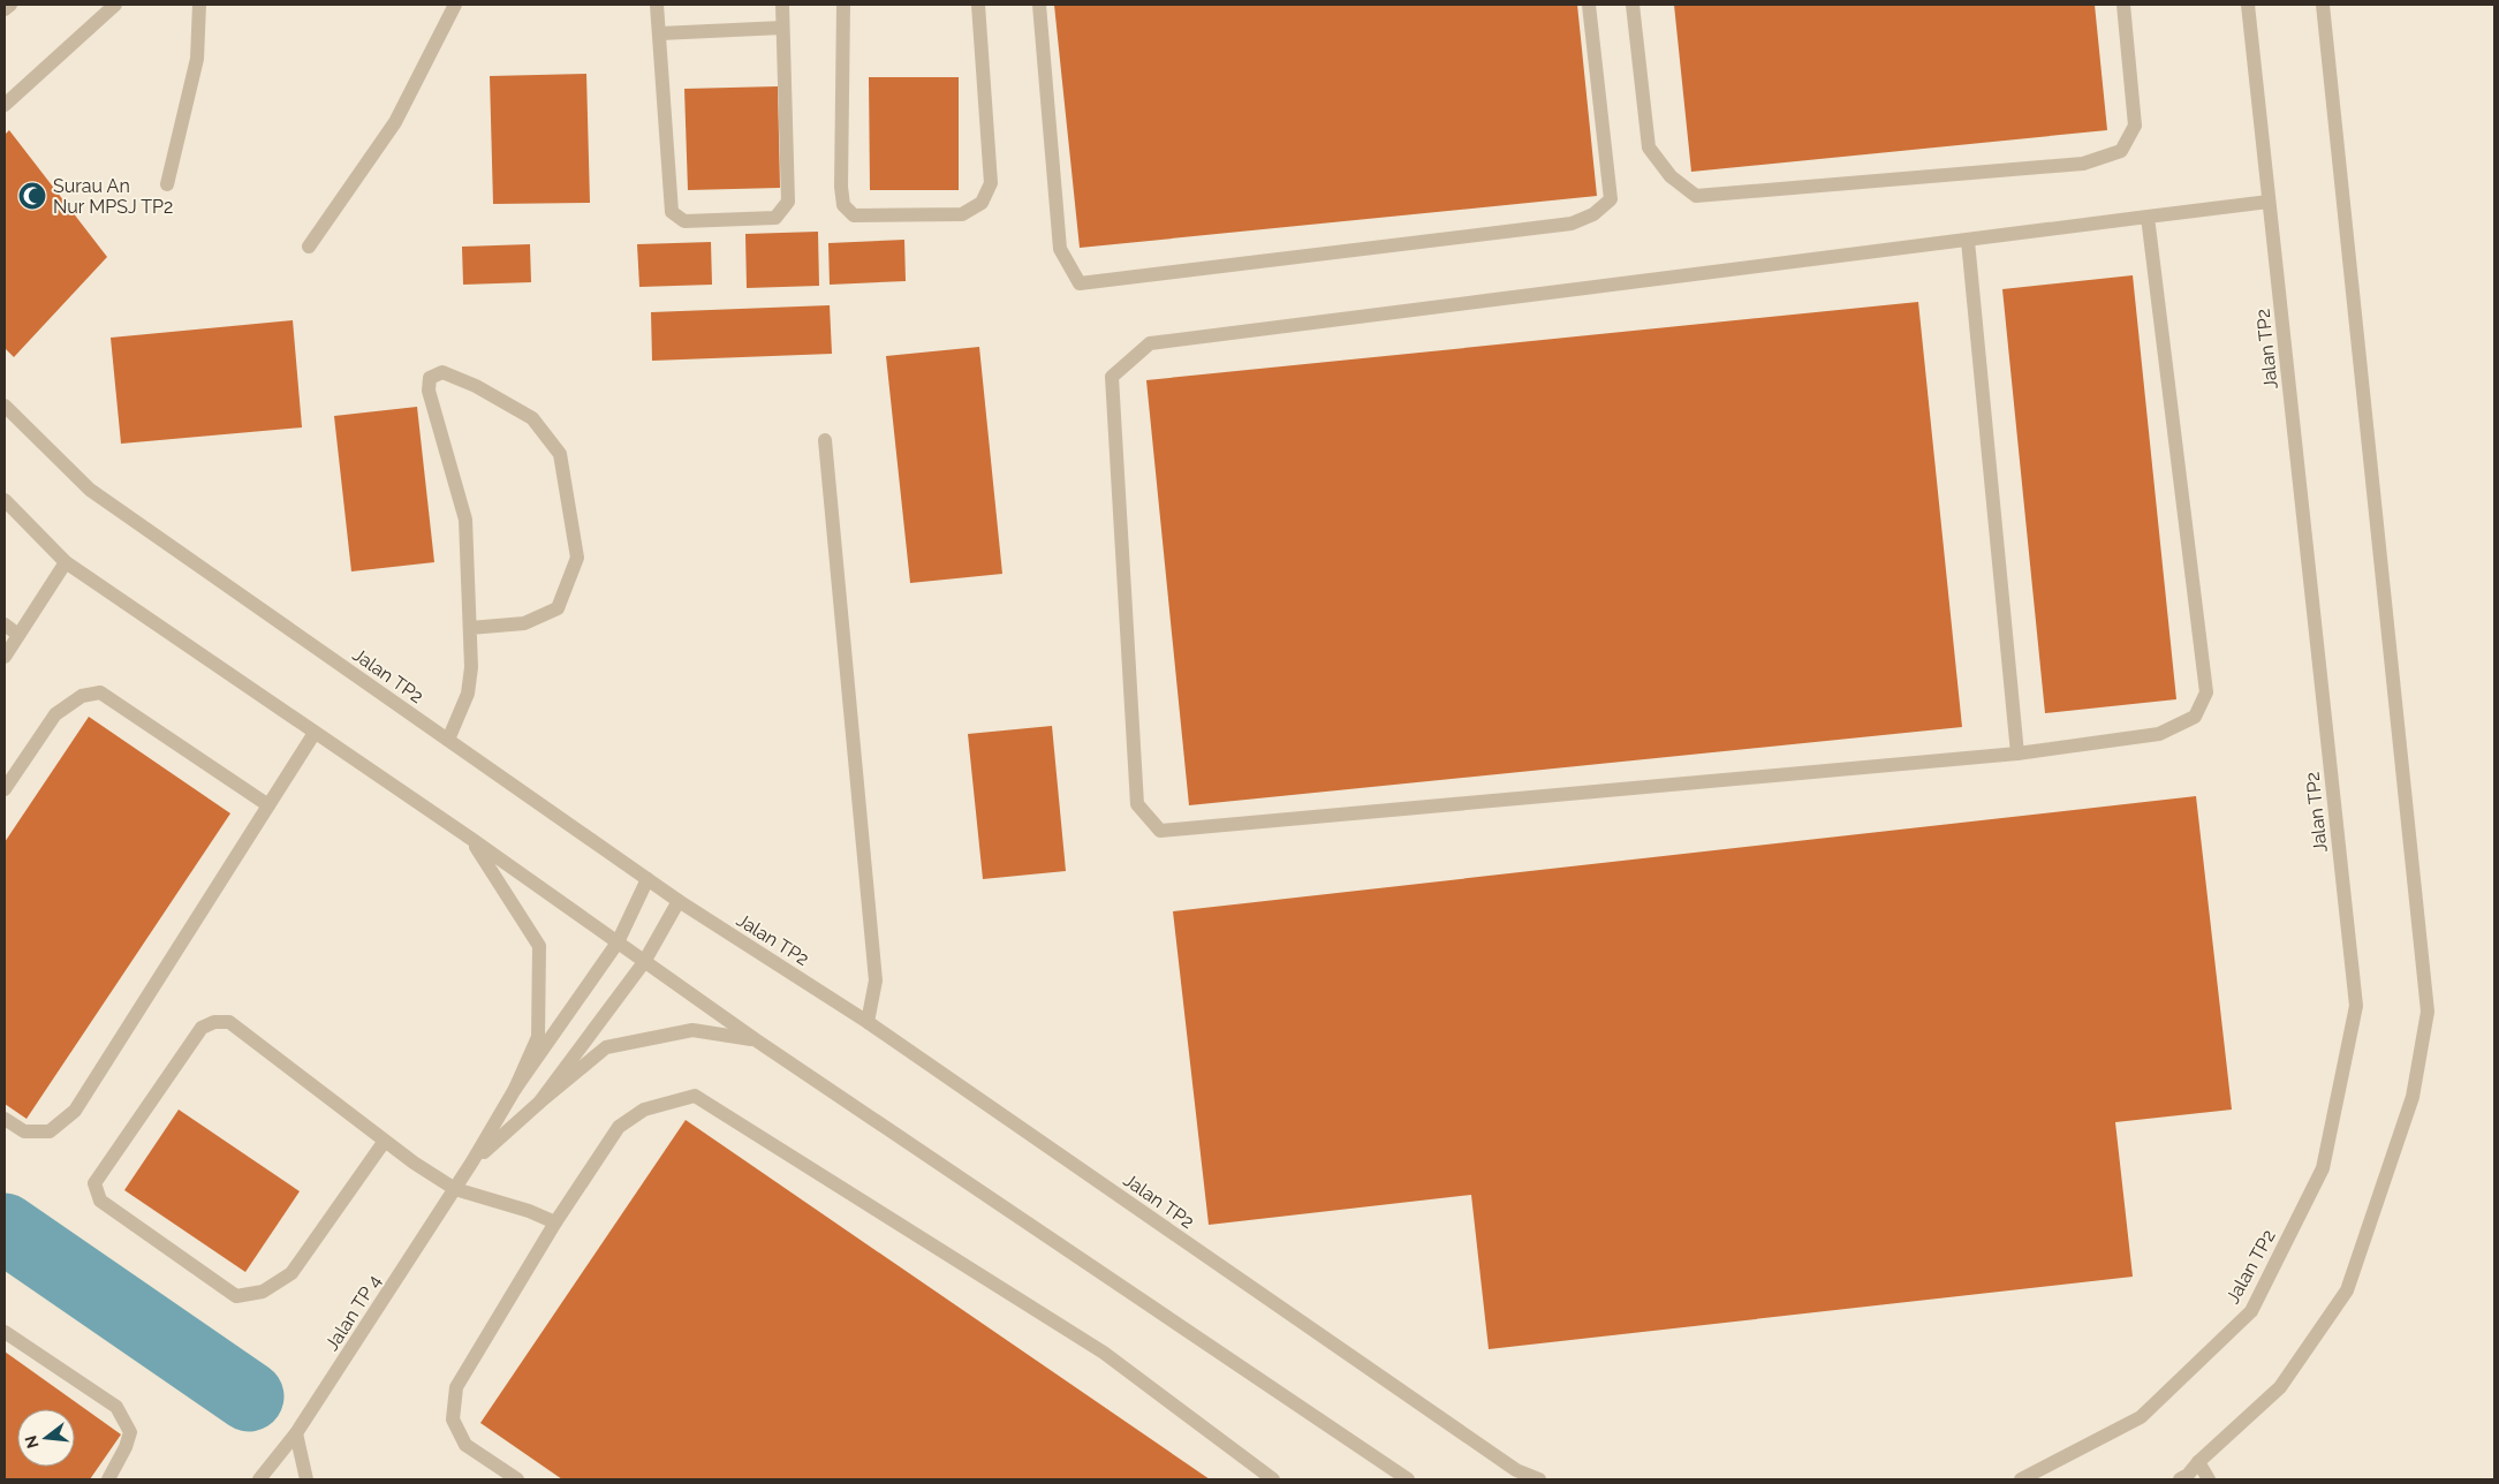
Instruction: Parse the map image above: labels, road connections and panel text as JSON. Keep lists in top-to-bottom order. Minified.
{"streets":{"street":["Jalan TP2","Jalan TP 4"]},"crossings":[["Jalan TP2","Jalan TP 4"]],"places":{"mosque":["Surau An Nur MPSJ TP2"]},"north":"left"}
